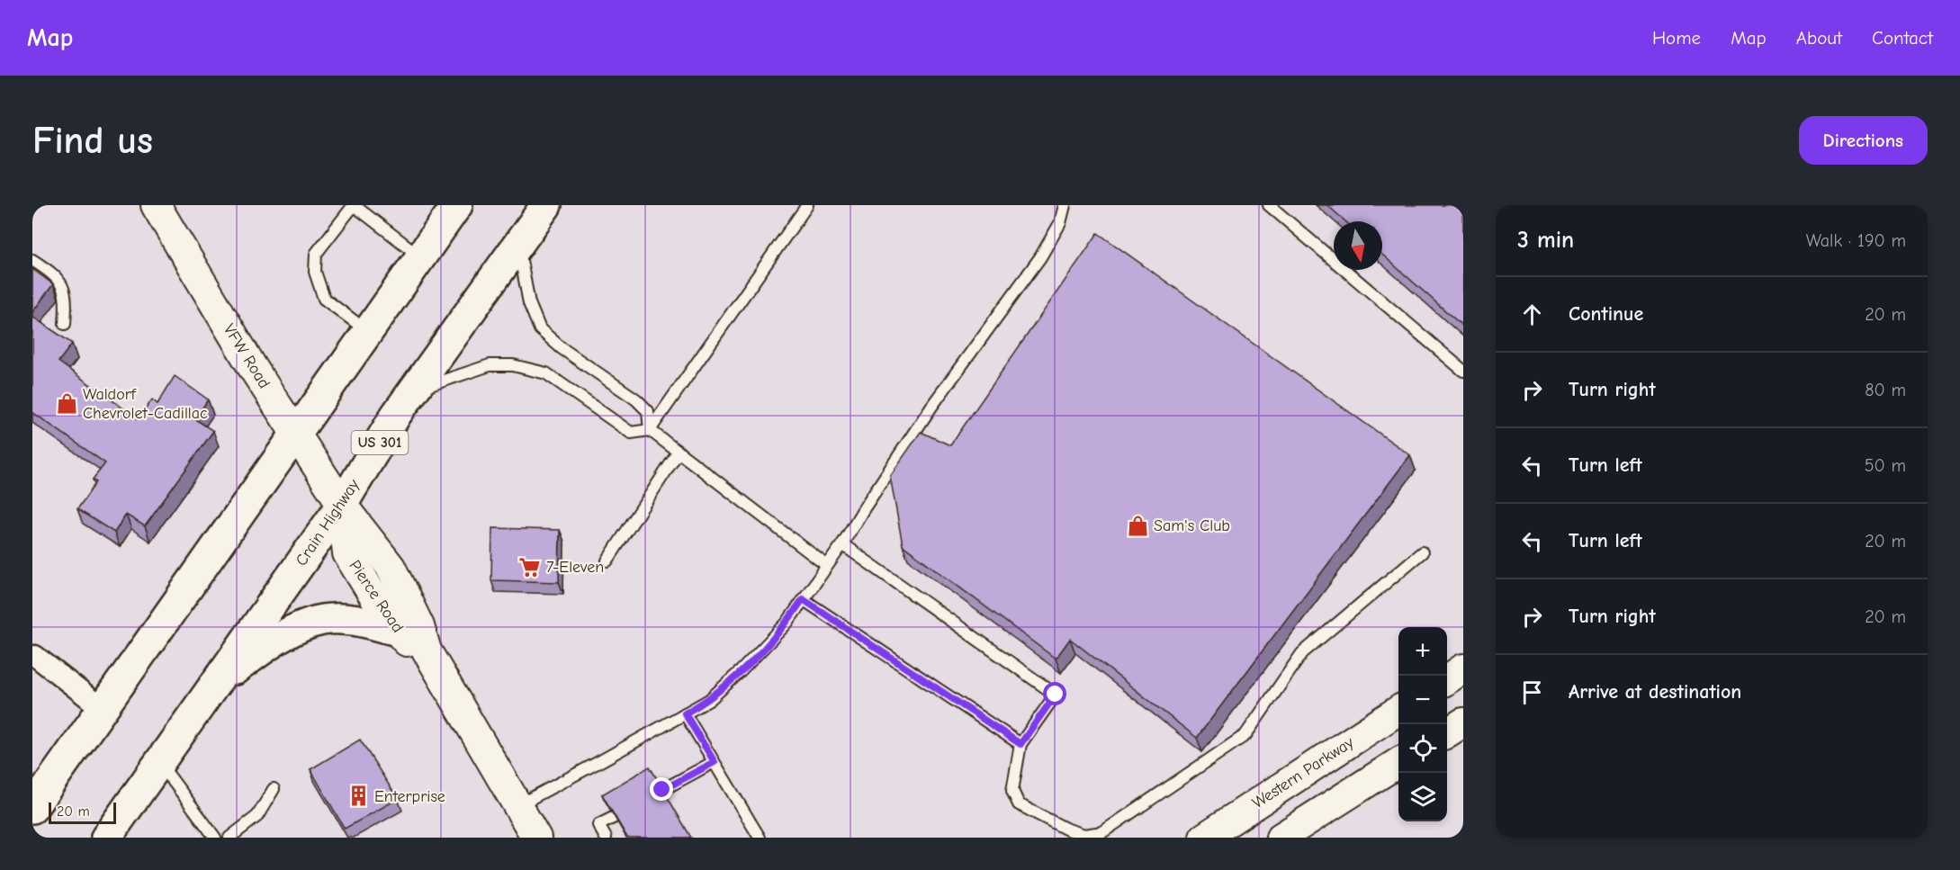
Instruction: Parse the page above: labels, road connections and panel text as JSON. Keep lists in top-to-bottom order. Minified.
{"streets":{"highway":["US 301","Crain Highway"],"main road":["VFW Road","Pierce Road","Western Parkway"]},"crossings":[["VFW Road","Crain Highway"],["VFW Road","Pierce Road"],["Crain Highway","Pierce Road"]],"places":{"shop":["Waldorf Chevrolet-Cadillac","Sam's Club"],"supermarket":["7-Eleven"],"building":["Enterprise"]},"scale_bar":"20 m","north":"bottom","page":{"header":"Map","nav":["Home","Map","About","Contact"],"buttons":"Directions","title":"Find us","heading":["3 min","Walk · 190 m"],"list":[["Continue","20 m"],["Turn right","80 m"],["Turn left","50 m"],["Turn left","20 m"],["Turn right","20 m"],"Arrive at destination"],"map_buttons":["+","−"],"scale":"20 m"}}
